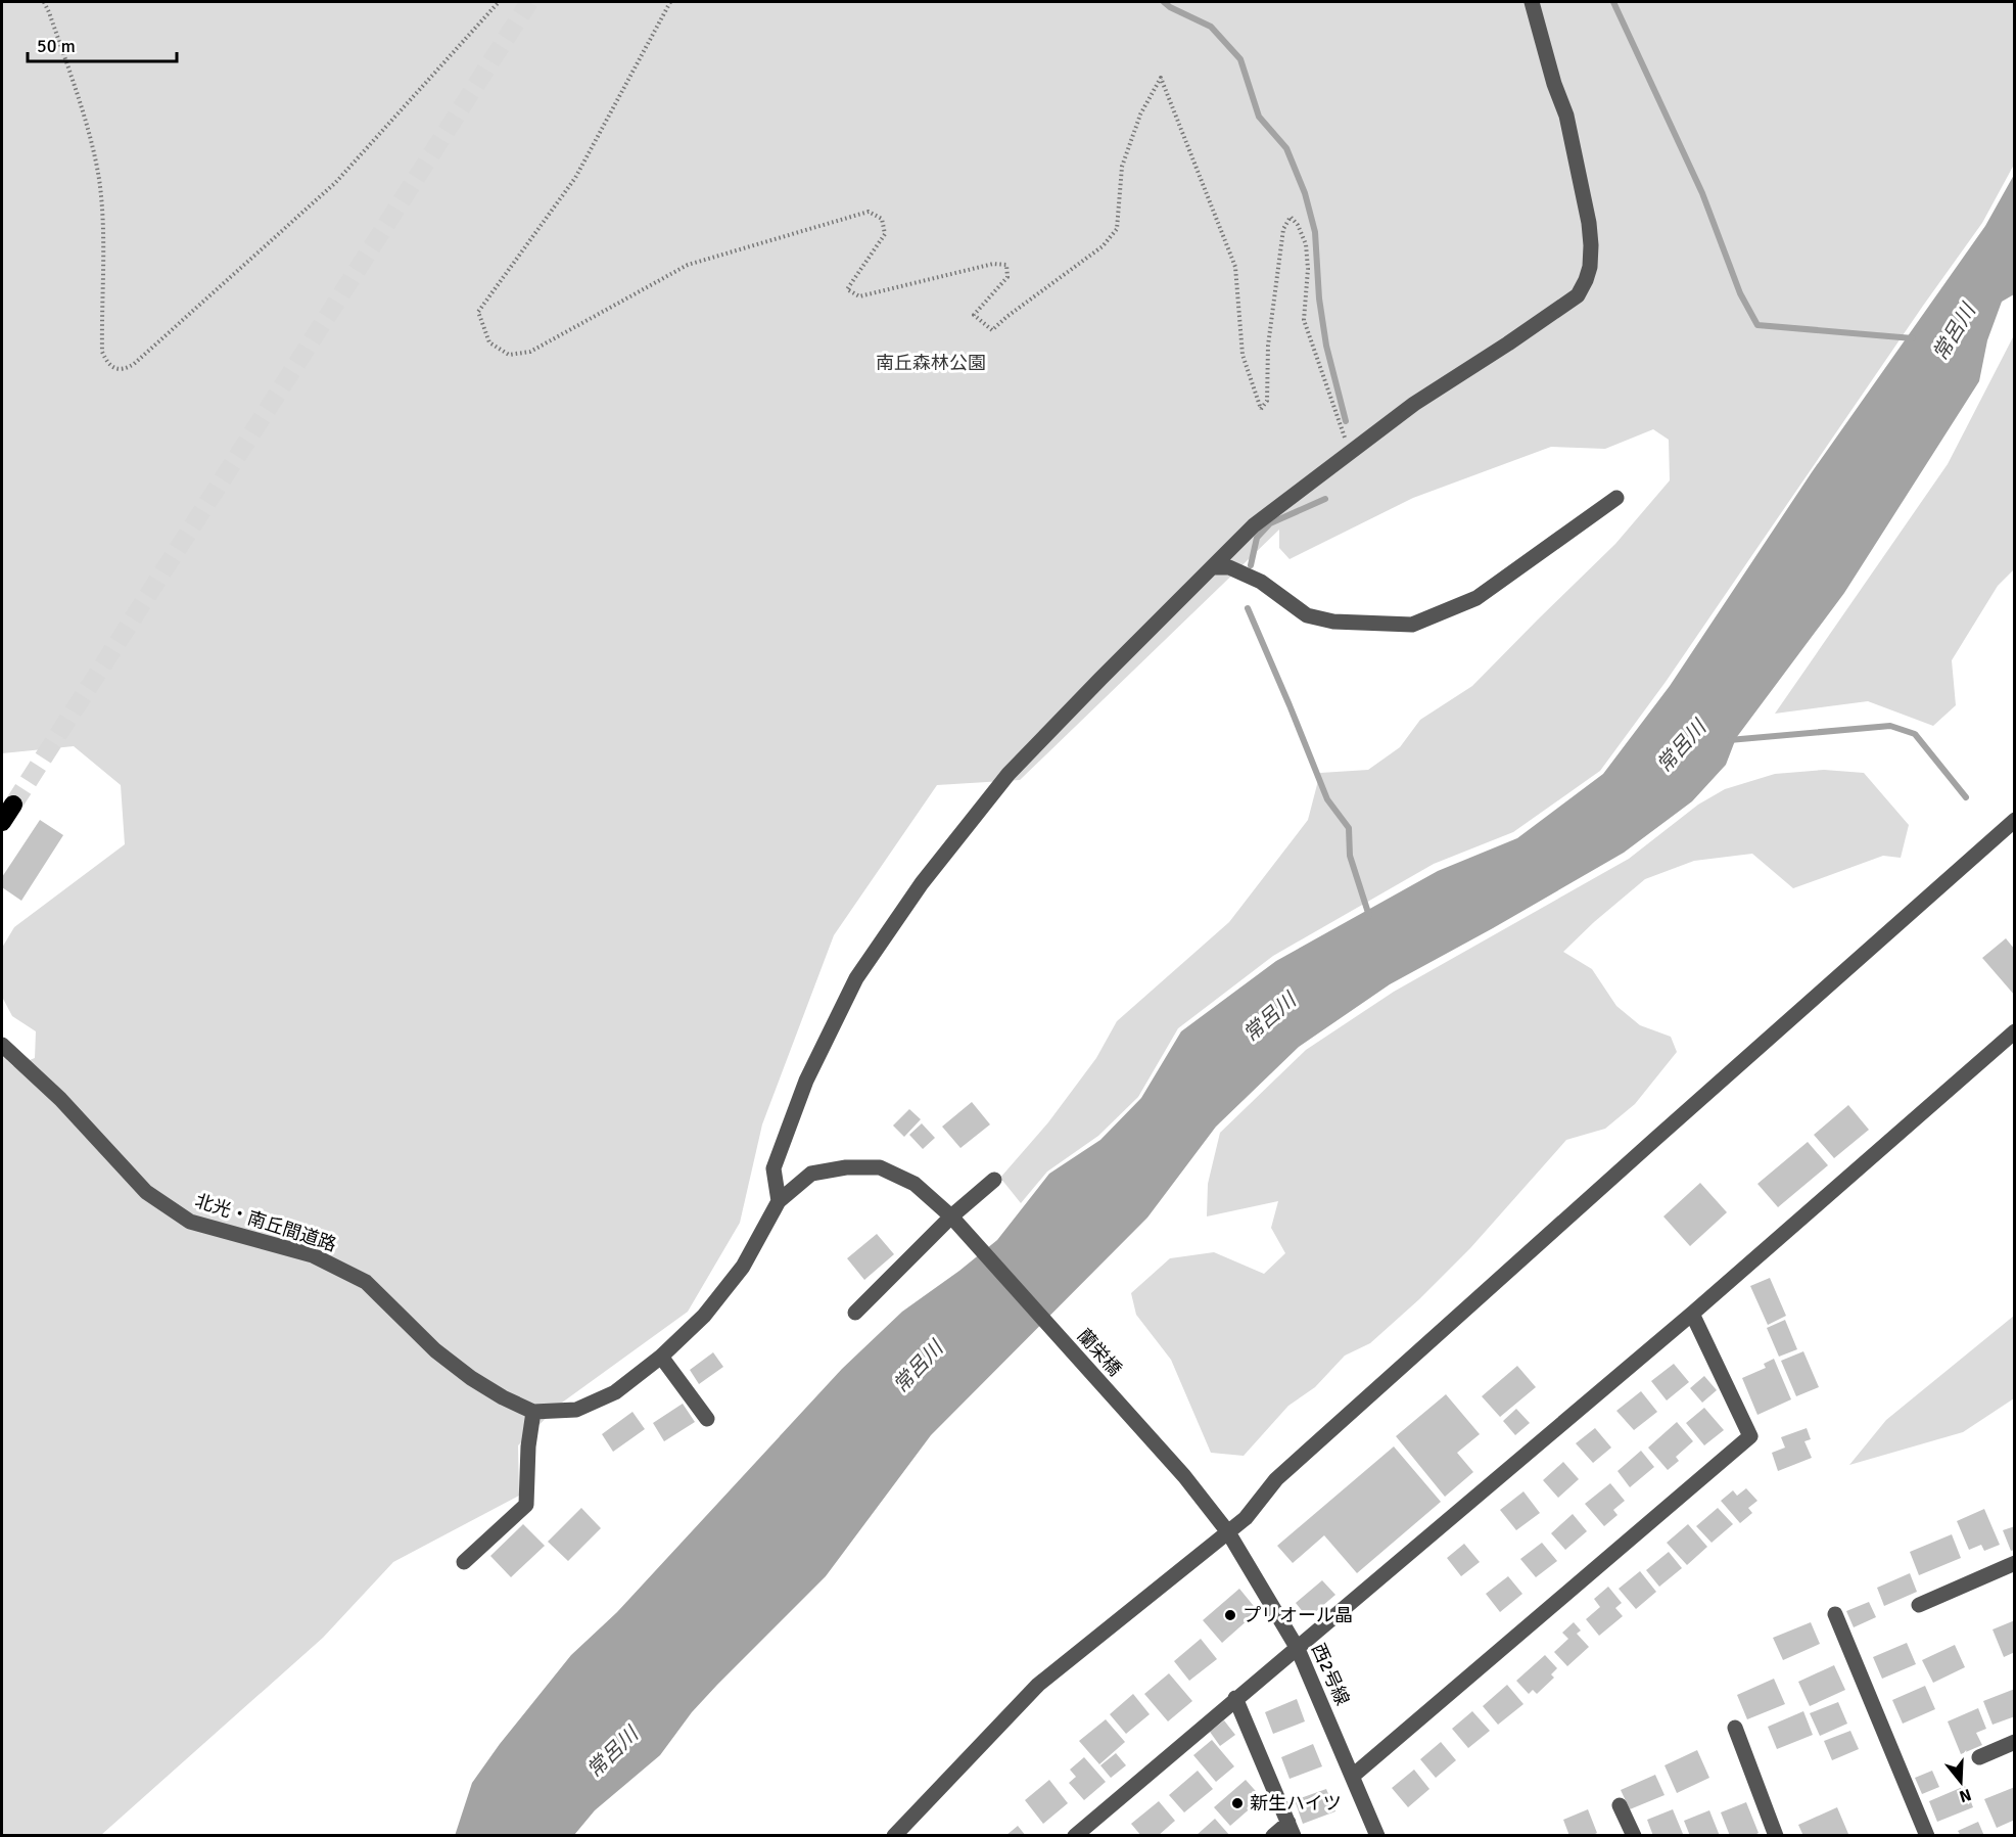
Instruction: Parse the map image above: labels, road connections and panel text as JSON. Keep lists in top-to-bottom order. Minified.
{"streets":{"street":["北光・南丘間道路","蘭栄橋","西2号線"]},"crossings":[["蘭栄橋","西2号線"]],"water":["常呂川"],"parks":["南丘森林公園"],"places":["プリオール晶","新生ハイツ"],"scale_bar":"50 m","north":"bottom"}
